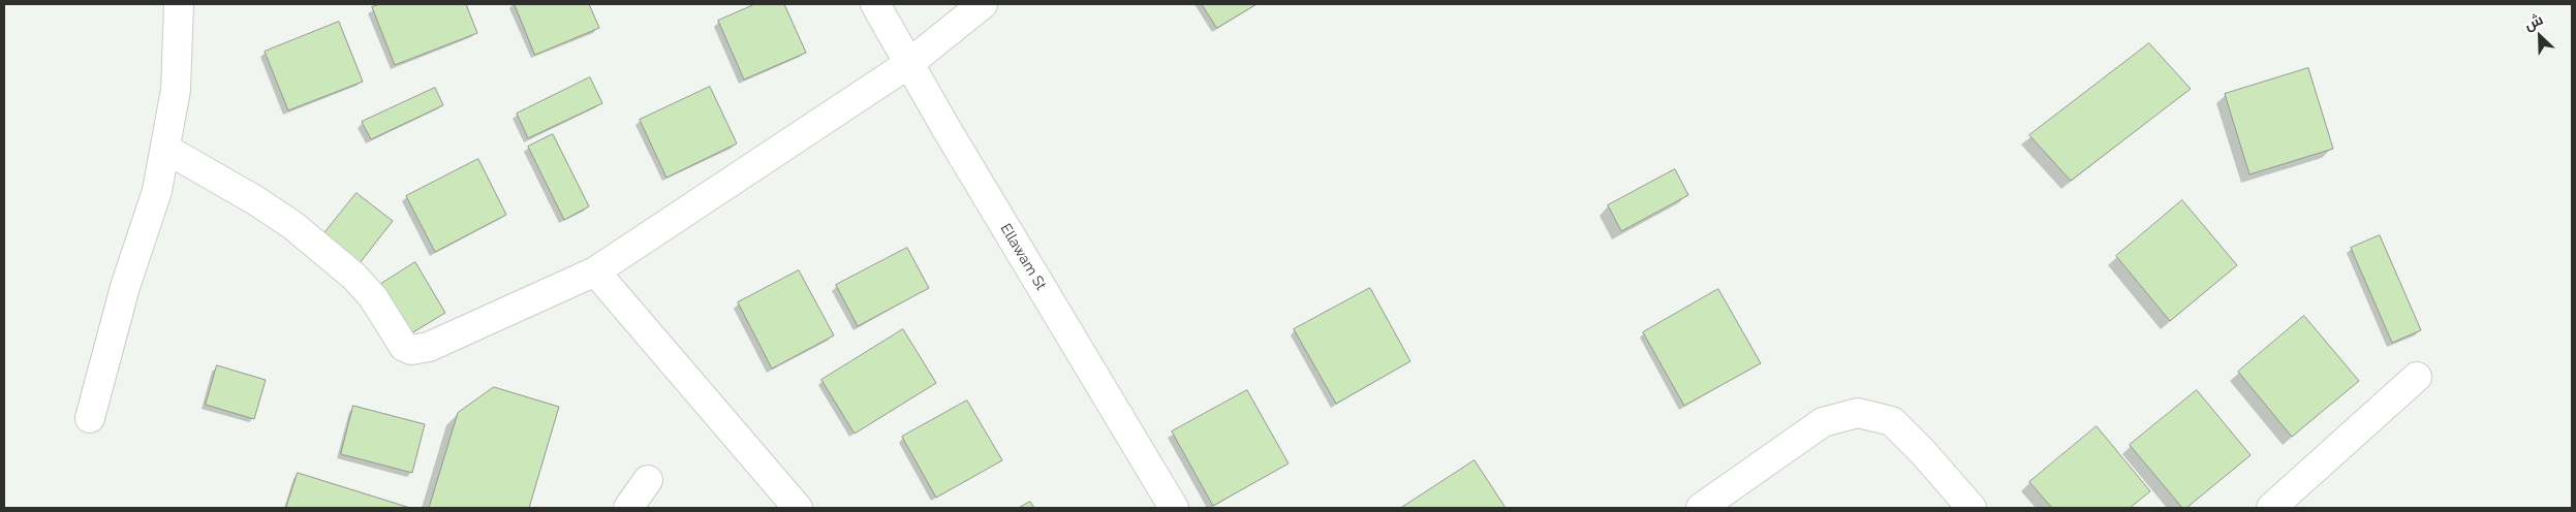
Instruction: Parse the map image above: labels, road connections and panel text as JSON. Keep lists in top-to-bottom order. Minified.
{"streets":{"street":["Ellawam St"]},"north":"top left"}
